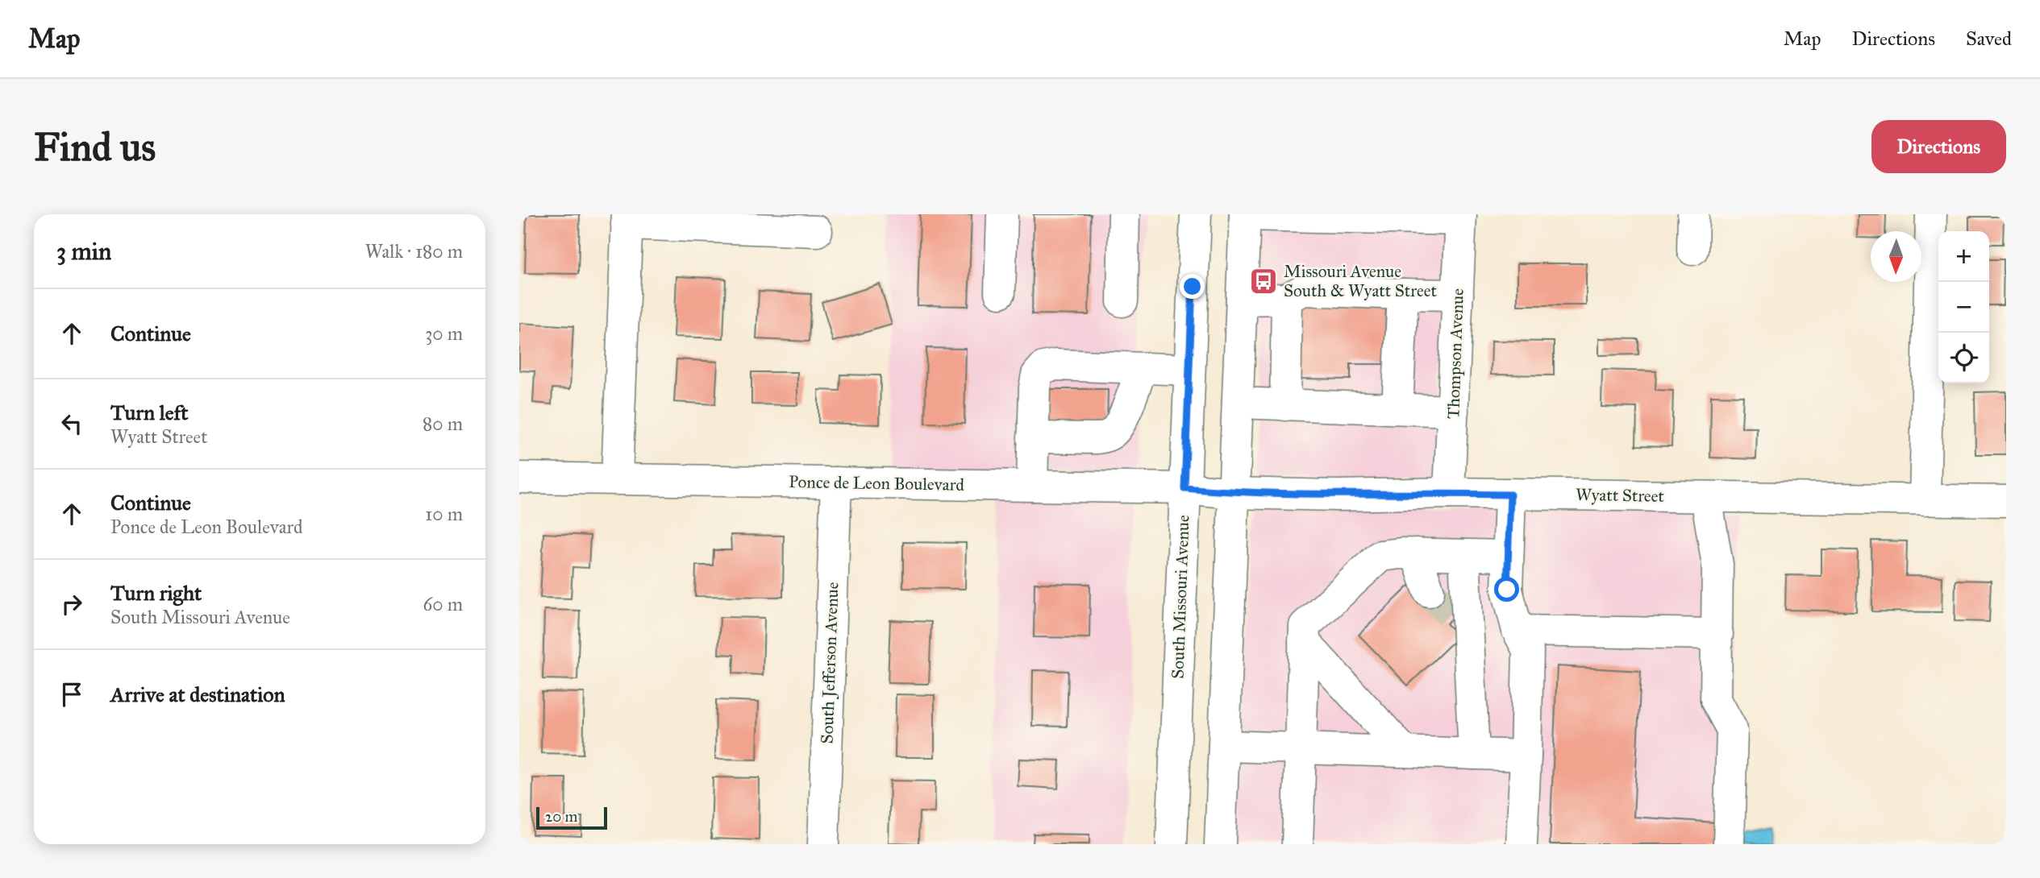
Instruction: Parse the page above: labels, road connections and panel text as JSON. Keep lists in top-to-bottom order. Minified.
{"streets":{"street":["Thompson Avenue","Ponce de Leon Boulevard","Wyatt Street","South Missouri Avenue","South Jefferson Avenue"]},"crossings":[["Thompson Avenue","Wyatt Street"],["Ponce de Leon Boulevard","Wyatt Street"],["Ponce de Leon Boulevard","South Missouri Avenue"],["Ponce de Leon Boulevard","South Jefferson Avenue"]],"places":{"bus stop":["Missouri Avenue South & Wyatt Street"]},"scale_bar":"20 m","north":"bottom","page":{"header":"Map","nav":["Map","Directions","Saved"],"buttons":"Directions","title":"Find us","heading":["3 min","Walk · 180 m"],"map_buttons":["+","−"],"list":[["Continue","30 m"],["Turn left","Wyatt Street","80 m"],["Continue","Ponce de Leon Boulevard","10 m"],["Turn right","South Missouri Avenue","60 m"],"Arrive at destination"],"scale":"20 m"}}
